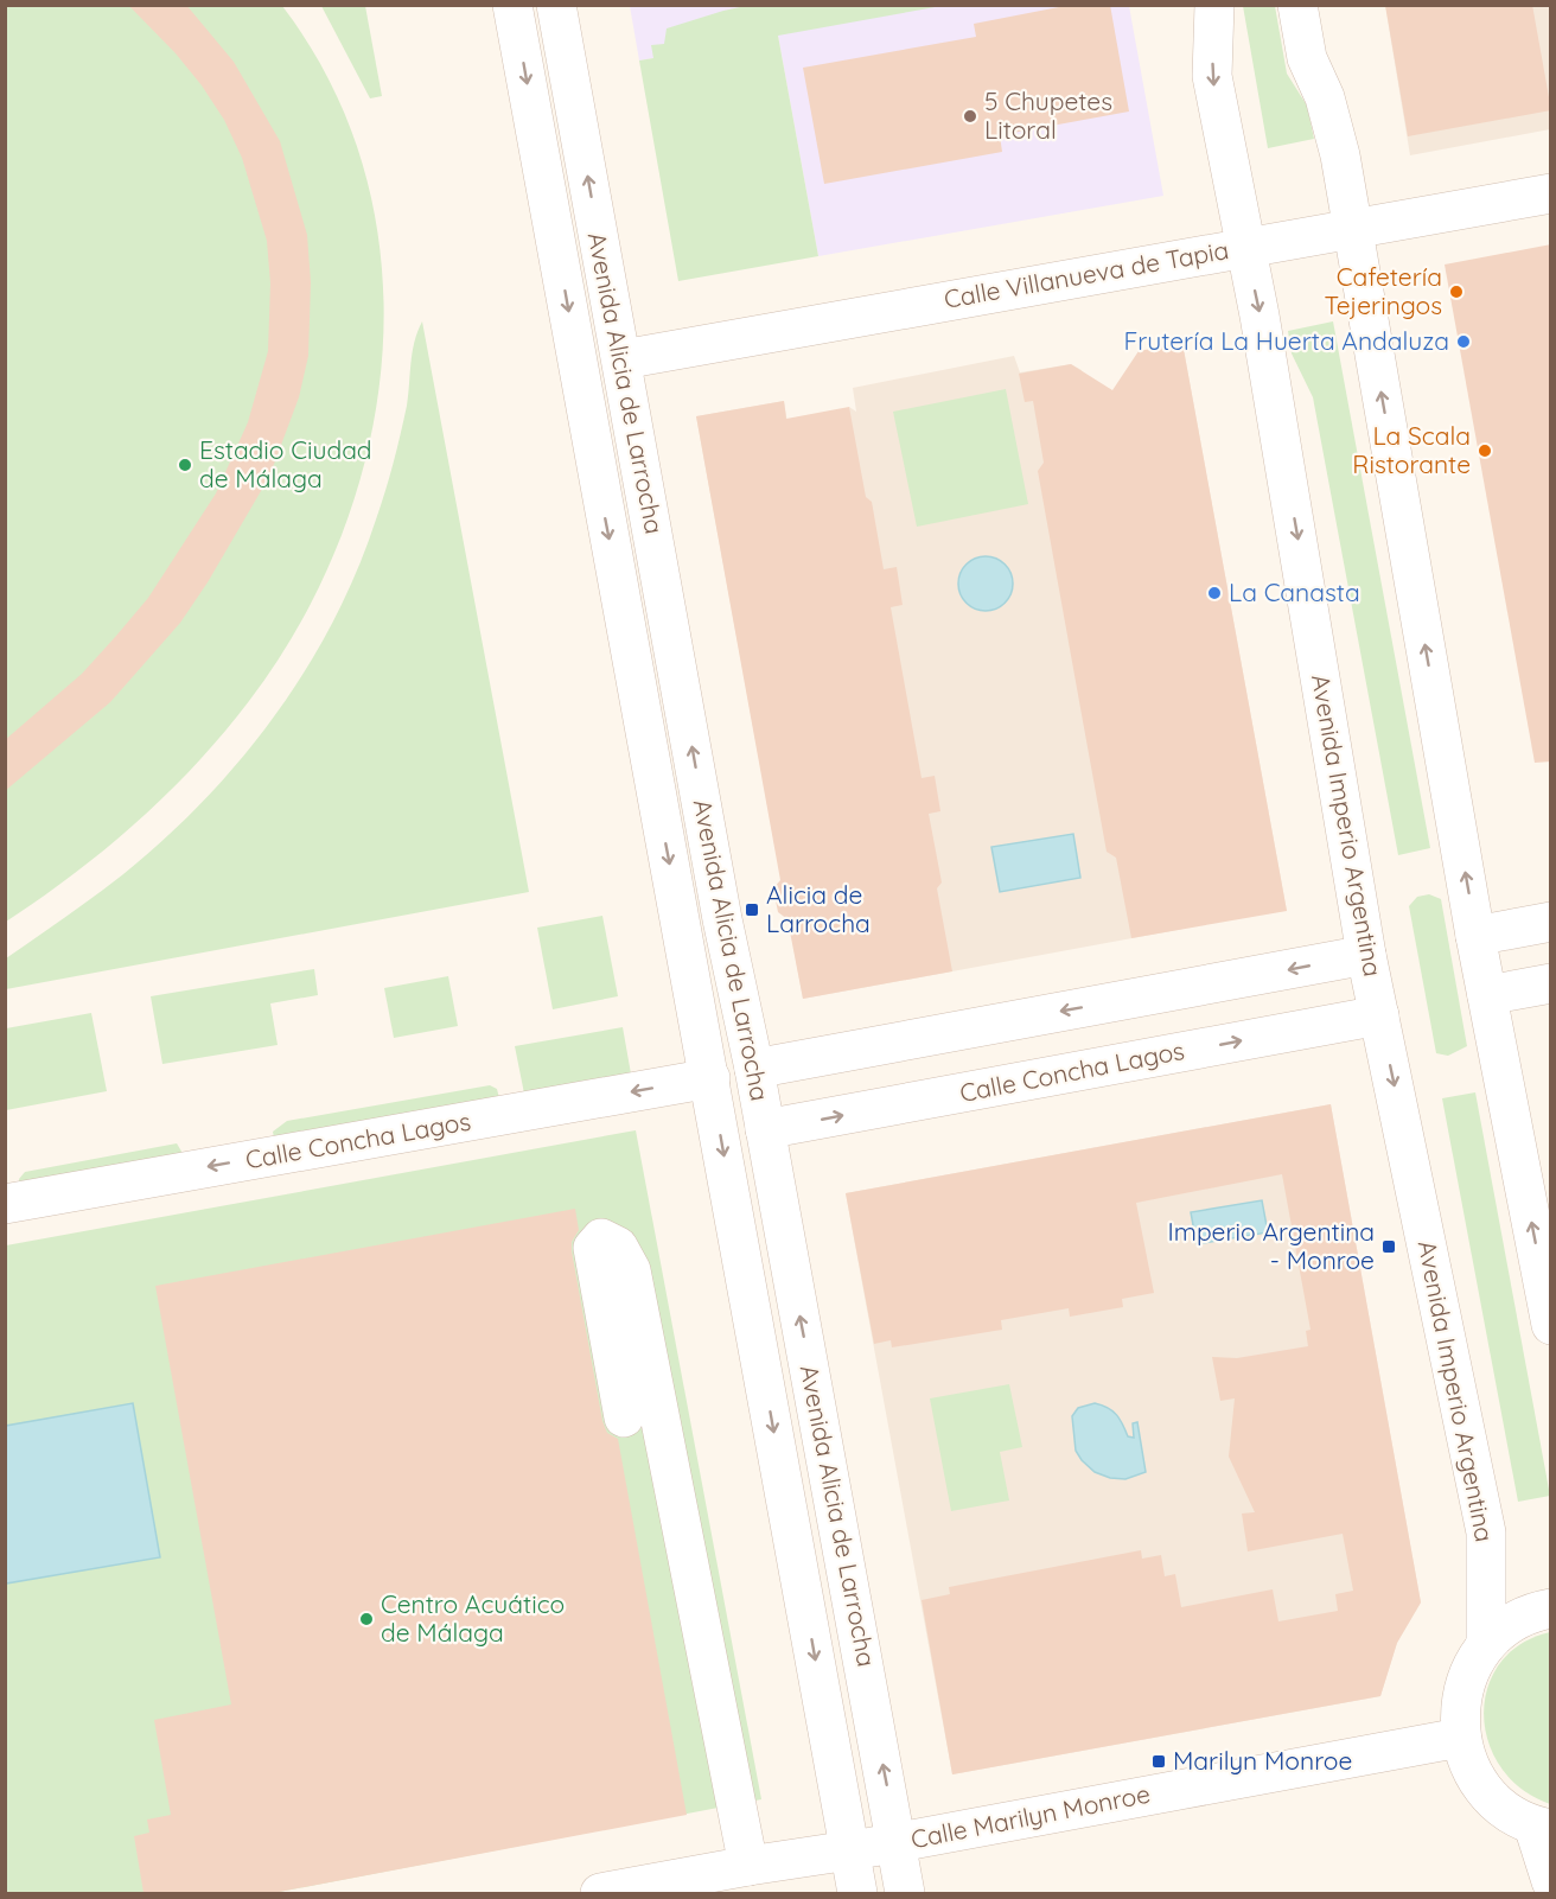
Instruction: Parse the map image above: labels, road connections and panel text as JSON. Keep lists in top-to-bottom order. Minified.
{"streets":{"street":["Calle Villanueva de Tapia","Avenida Alicia de Larrocha","Avenida Imperio Argentina","Calle Concha Lagos","Calle Marilyn Monroe"]},"crossings":[["Calle Villanueva de Tapia","Avenida Alicia de Larrocha"],["Calle Villanueva de Tapia","Avenida Imperio Argentina"],["Avenida Alicia de Larrocha","Calle Concha Lagos"],["Avenida Alicia de Larrocha","Calle Marilyn Monroe"],["Avenida Imperio Argentina","Calle Concha Lagos"]],"places":{"other":["5 Chupetes Litoral","Cafetería Tejeringos","Frutería La Huerta Andaluza","La Scala Ristorante","Estadio Ciudad de Málaga","La Canasta","Centro Acuático de Málaga"],"transit":["Alicia de Larrocha","Imperio Argentina - Monroe","Marilyn Monroe"]}}
